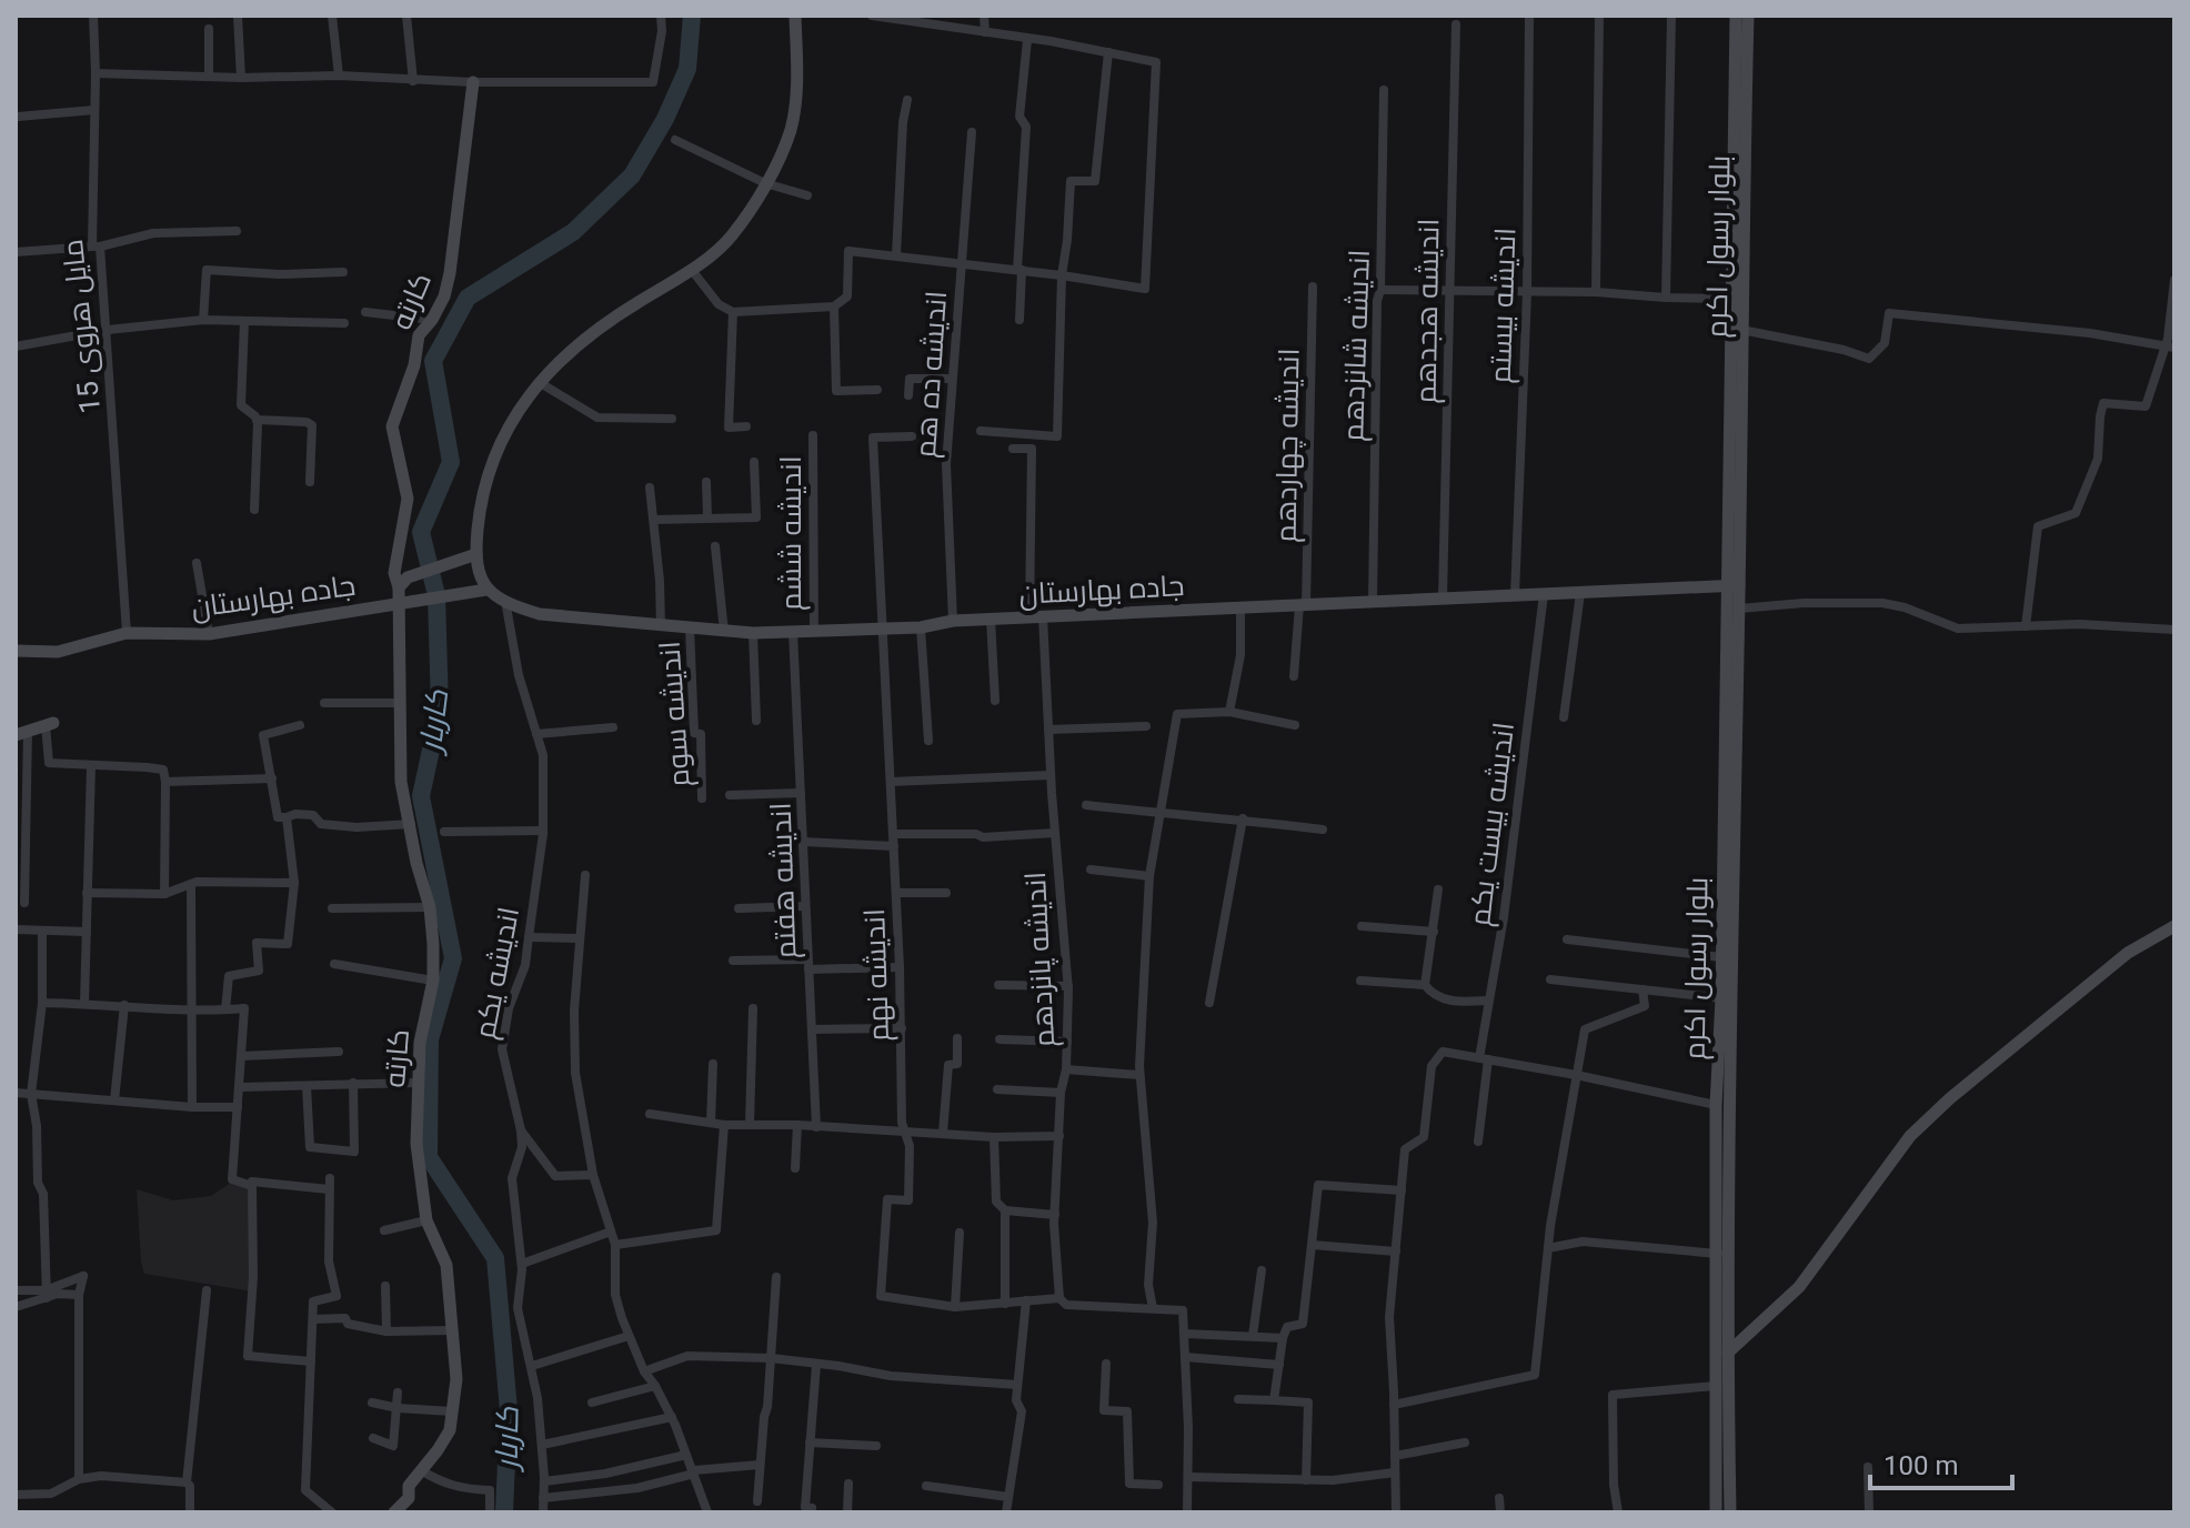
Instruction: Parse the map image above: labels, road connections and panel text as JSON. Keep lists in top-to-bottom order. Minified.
{"streets":{"street":["بلوار رسول اکرم","کارته","اندیشه بیستم","اندیشه هجدهم","مایل هروی 15","اندیشه شانزدهم","اندیشه ده هم","اندیشه چهاردهم","اندیشه ششم","جاده بهارستان","اندیشه سوم","اندیشه بیست یکم","اندیشه هفتم","اندیشه پانزدهم","اندیشه یکم","اندیشه نهم"]},"crossings":[["بلوار رسول اکرم","جاده بهارستان"],["کارته","جاده بهارستان"],["اندیشه بیستم","جاده بهارستان"],["اندیشه هجدهم","جاده بهارستان"],["مایل هروی 15","جاده بهارستان"],["اندیشه شانزدهم","جاده بهارستان"],["اندیشه ده هم","جاده بهارستان"],["اندیشه چهاردهم","جاده بهارستان"],["اندیشه ششم","جاده بهارستان"],["جاده بهارستان","اندیشه سوم"],["جاده بهارستان","اندیشه بیست یکم"],["جاده بهارستان","اندیشه هفتم"],["جاده بهارستان","اندیشه پانزدهم"],["جاده بهارستان","اندیشه یکم"],["جاده بهارستان","اندیشه نهم"]],"water":["کاربار"],"scale_bar":"100 m"}
